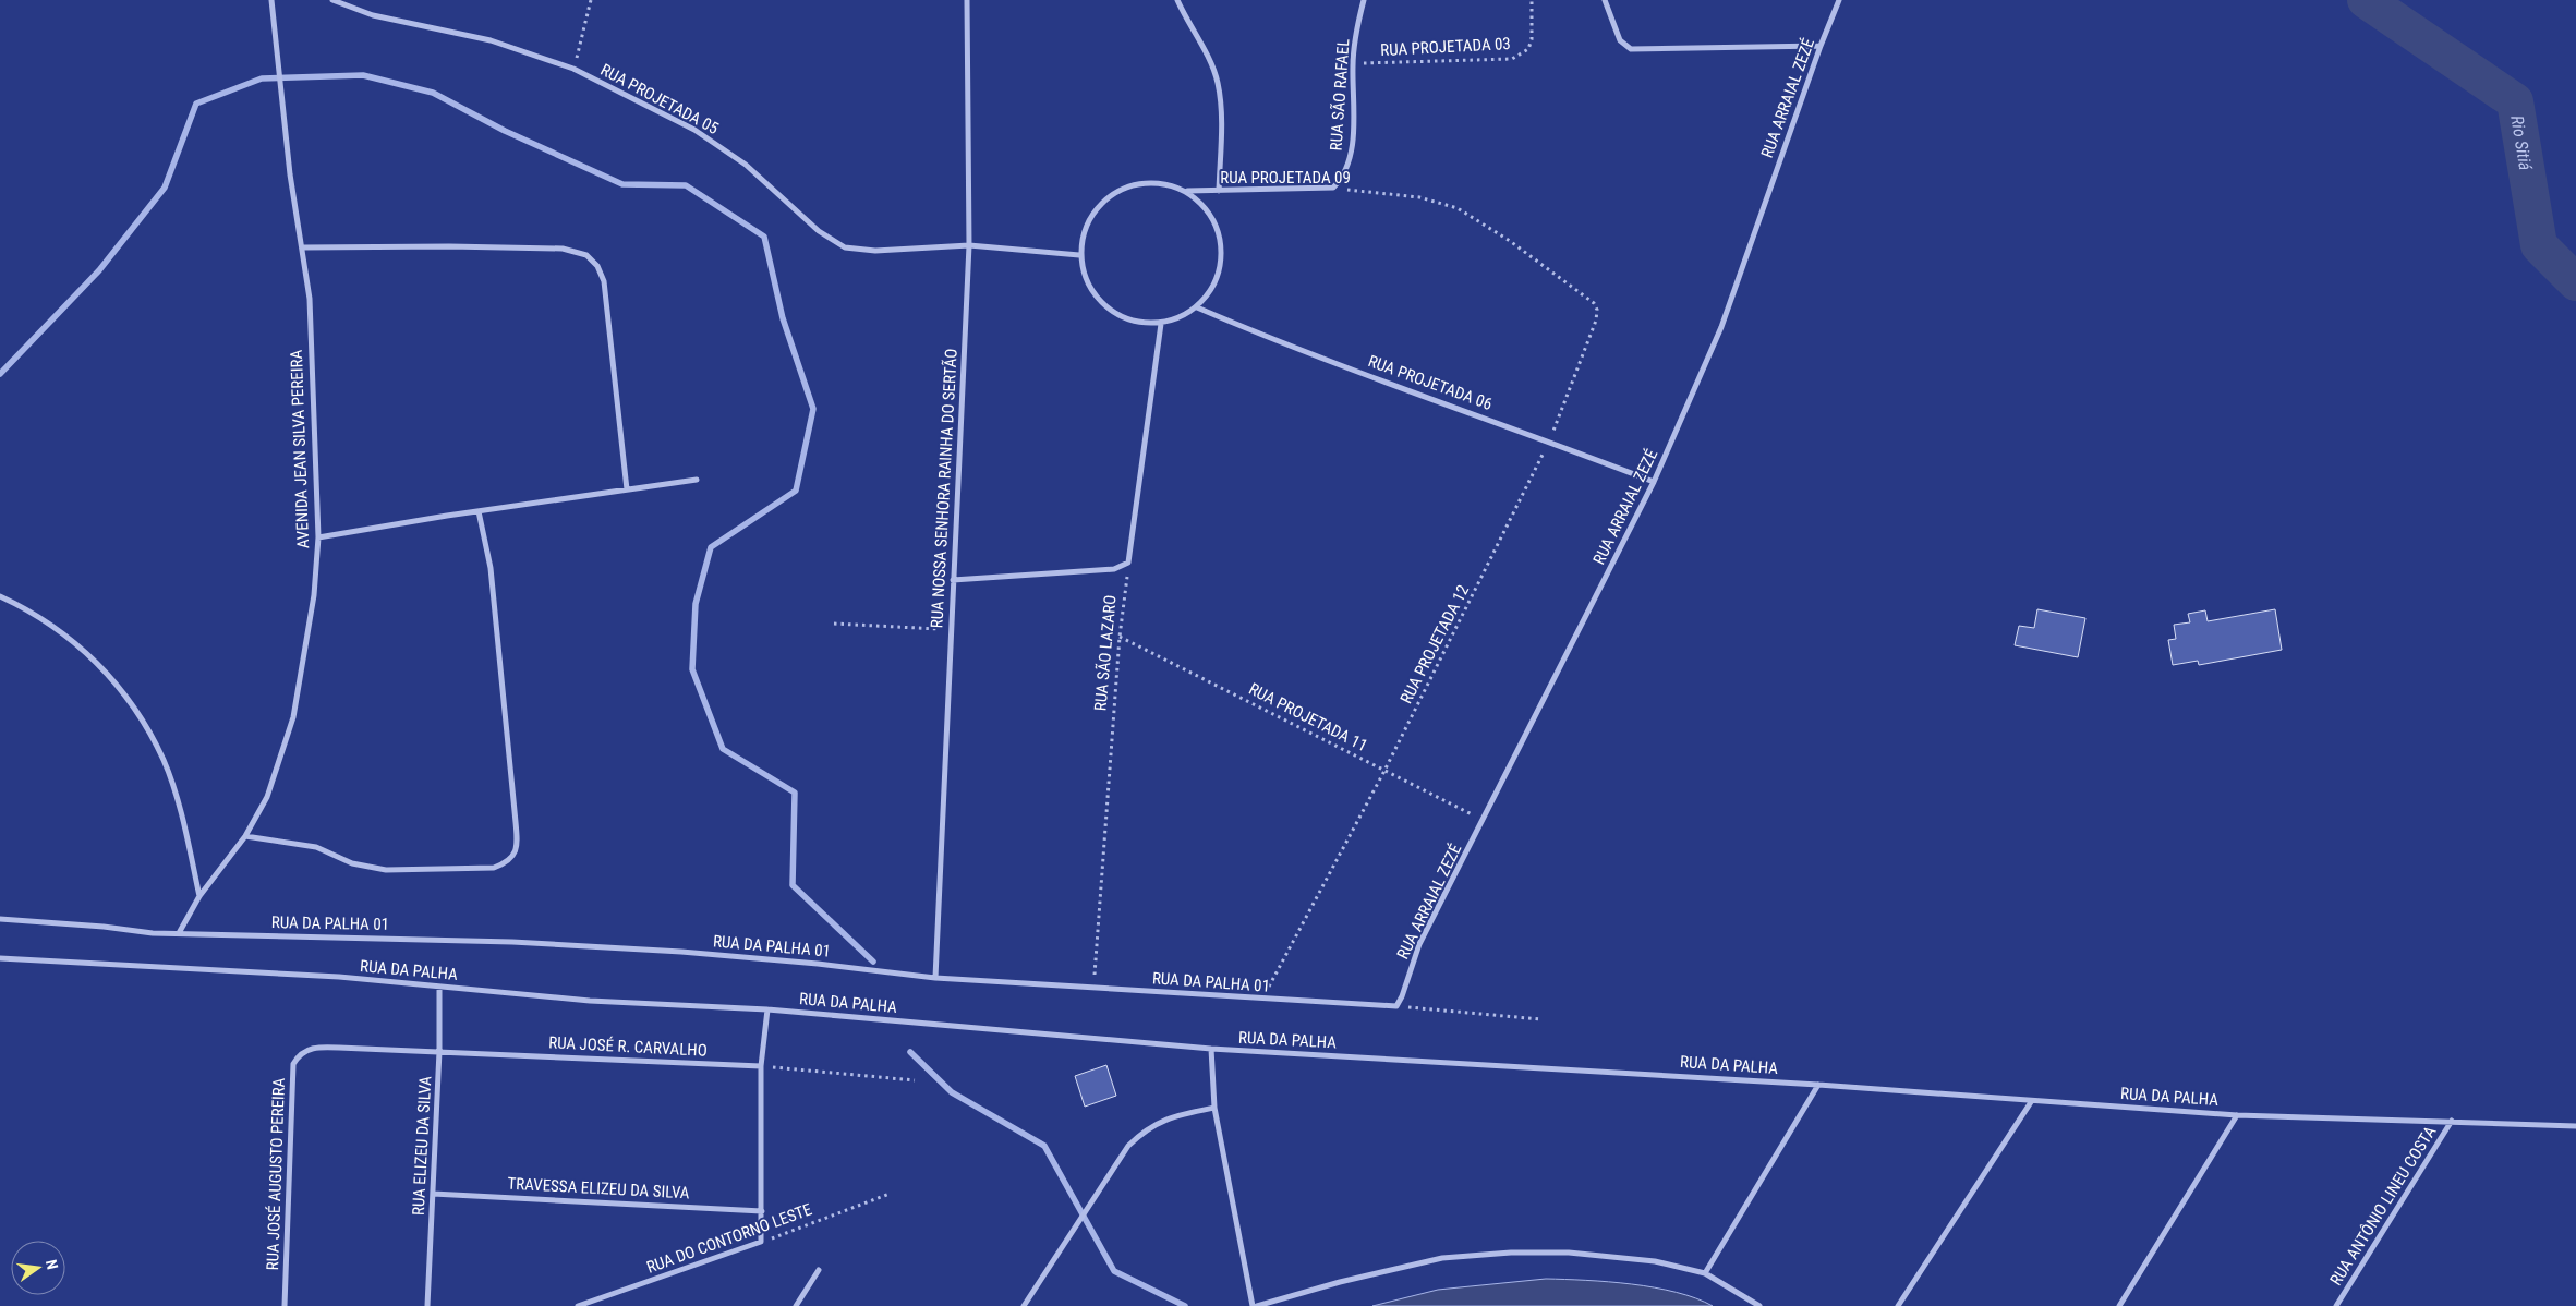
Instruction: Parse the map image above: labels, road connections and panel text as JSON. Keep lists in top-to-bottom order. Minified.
{"streets":{"street":["RUA SÃO RAFAEL","RUA ARRAIAL ZEZÉ","RUA PROJETADA 05","RUA PROJETADA 09","RUA PROJETADA 06","AVENIDA JEAN SILVA PEREIRA","RUA NOSSA SENHORA RAINHA DO SERTÃO","RUA DA PALHA 01","RUA DA PALHA","RUA JOSÉ R. CARVALHO","RUA ELIZEU DA SILVA","RUA JOSÉ AUGUSTO PEREIRA","TRAVESSA ELIZEU DA SILVA","RUA ANTÔNIO LINEU COSTA","RUA DO CONTORNO LESTE"],"path":["RUA PROJETADA 03","RUA PROJETADA 12","RUA SÃO LAZARO","RUA PROJETADA 11"]},"crossings":[["RUA PROJETADA 03","RUA SÃO RAFAEL"],["RUA SÃO RAFAEL","RUA PROJETADA 09"],["RUA ARRAIAL ZEZÉ","RUA PROJETADA 06"],["RUA ARRAIAL ZEZÉ","RUA PROJETADA 11"],["RUA ARRAIAL ZEZÉ","RUA DA PALHA 01"],["RUA PROJETADA 05","RUA PROJETADA 09"],["RUA PROJETADA 05","RUA PROJETADA 06"],["RUA PROJETADA 05","RUA NOSSA SENHORA RAINHA DO SERTÃO"],["RUA PROJETADA 09","RUA PROJETADA 06"],["RUA PROJETADA 09","RUA PROJETADA 12"],["RUA PROJETADA 06","RUA PROJETADA 12"],["AVENIDA JEAN SILVA PEREIRA","RUA DA PALHA 01"],["RUA NOSSA SENHORA RAINHA DO SERTÃO","RUA DA PALHA 01"],["RUA PROJETADA 12","RUA PROJETADA 11"],["RUA PROJETADA 12","RUA DA PALHA 01"],["RUA SÃO LAZARO","RUA PROJETADA 11"],["RUA SÃO LAZARO","RUA DA PALHA 01"],["RUA DA PALHA","RUA ELIZEU DA SILVA"],["RUA DA PALHA","RUA ANTÔNIO LINEU COSTA"],["RUA JOSÉ R. CARVALHO","RUA ELIZEU DA SILVA"],["RUA JOSÉ R. CARVALHO","RUA JOSÉ AUGUSTO PEREIRA"],["RUA ELIZEU DA SILVA","TRAVESSA ELIZEU DA SILVA"]],"water":["Rio Sitiá"],"north":"right"}
